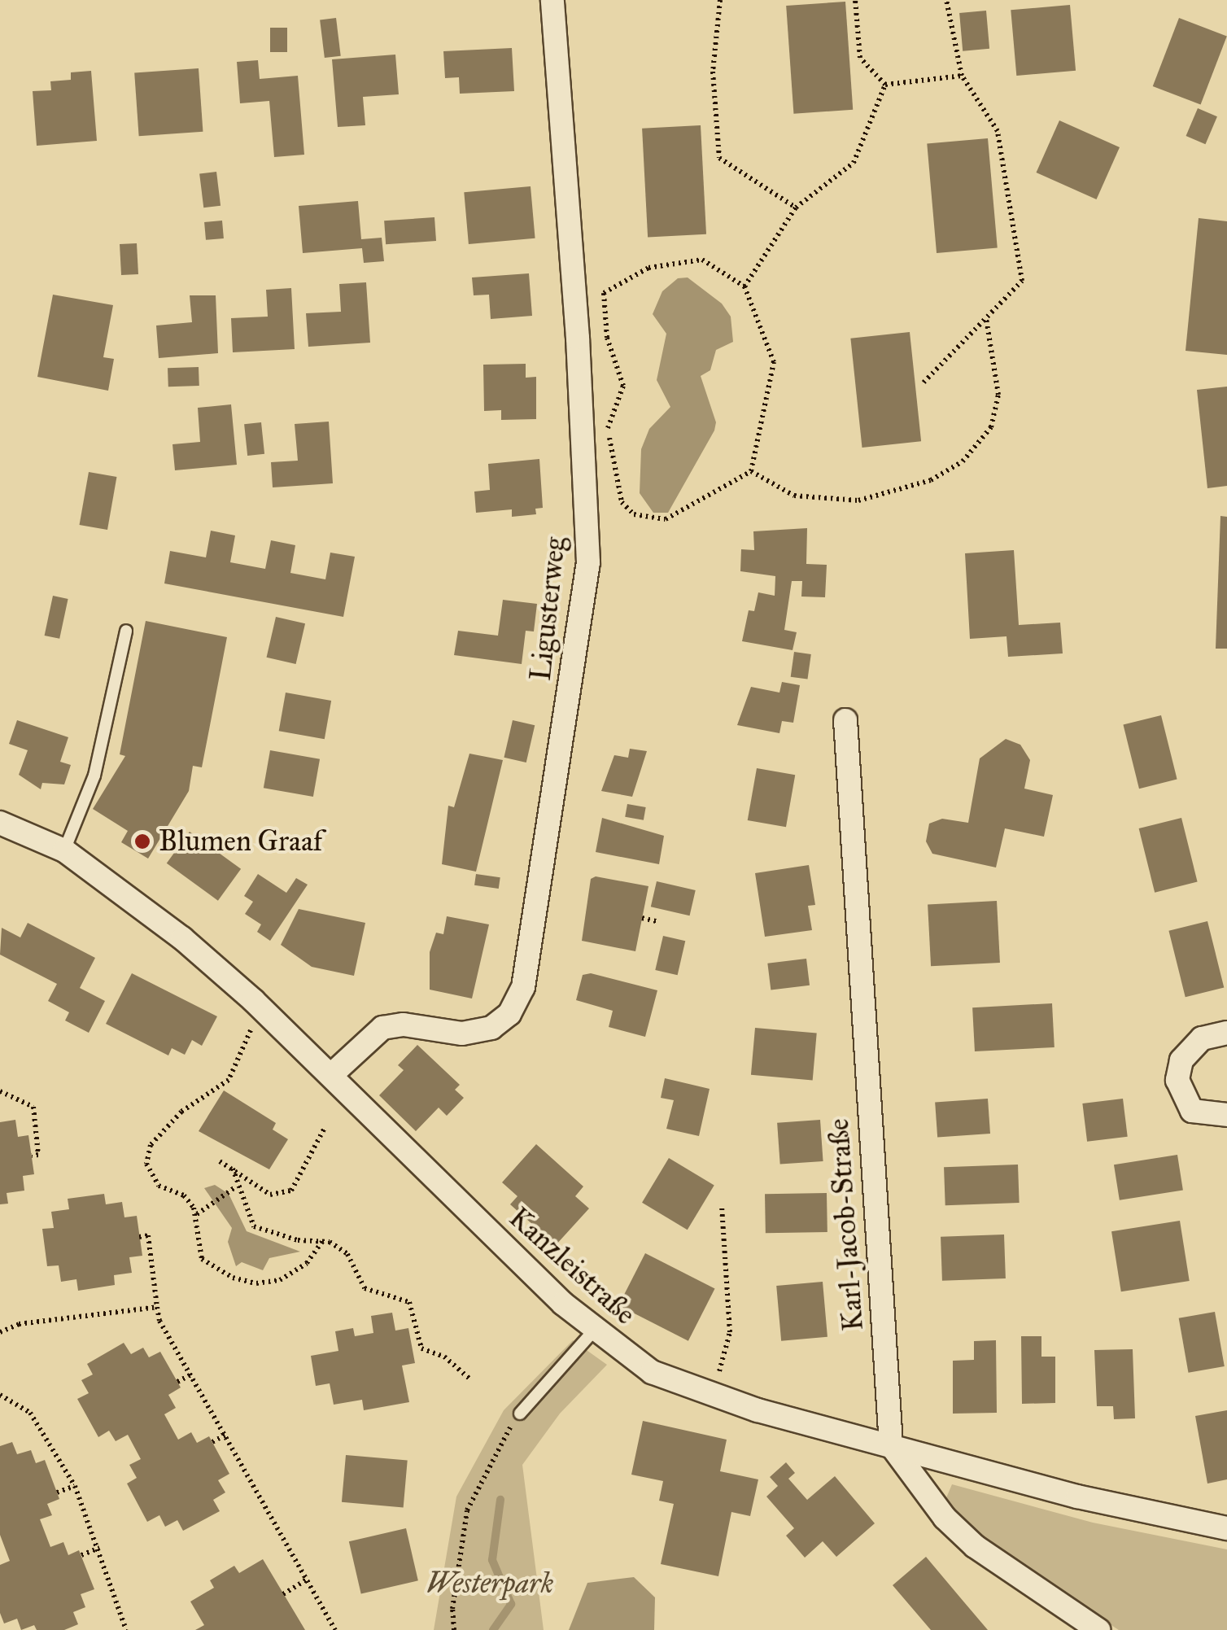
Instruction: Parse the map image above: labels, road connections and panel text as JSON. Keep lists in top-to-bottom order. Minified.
{"streets":{"street":["Ligusterweg","Karl-Jacob-Straße","Kanzleistraße"]},"crossings":[["Ligusterweg","Kanzleistraße"],["Karl-Jacob-Straße","Kanzleistraße"]],"parks":["Westerpark"],"places":["Blumen Graaf"]}
